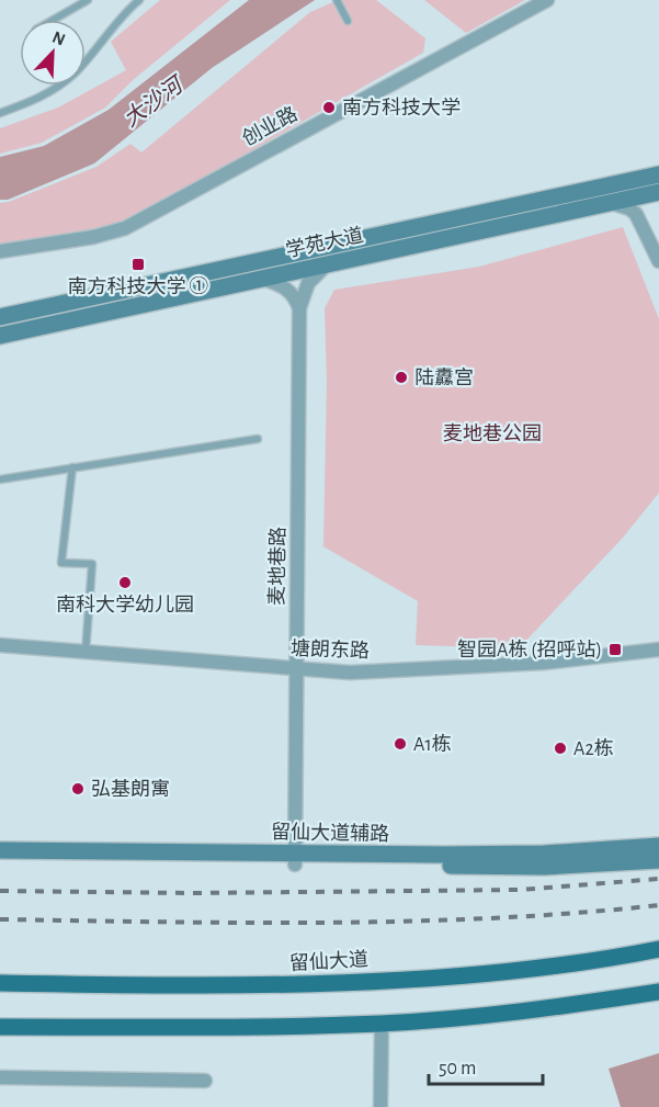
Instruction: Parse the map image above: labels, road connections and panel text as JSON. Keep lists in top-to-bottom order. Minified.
{"streets":{"main road":["学苑大道","留仙大道辅路","留仙大道"],"street":["创业路","麦地巷路","塘朗东路"]},"crossings":[["学苑大道","麦地巷路"],["麦地巷路","塘朗东路"],["麦地巷路","留仙大道辅路"]],"water":["大沙河"],"parks":["麦地巷公园"],"places":{"other":["南方科技大学","陆纛宫","南科大学幼儿园","A1栋","A2栋","弘基朗寓"],"transit":["南方科技大学 ①","智园A栋 (招呼站)"]},"scale_bar":"50 m","north":"top right"}
